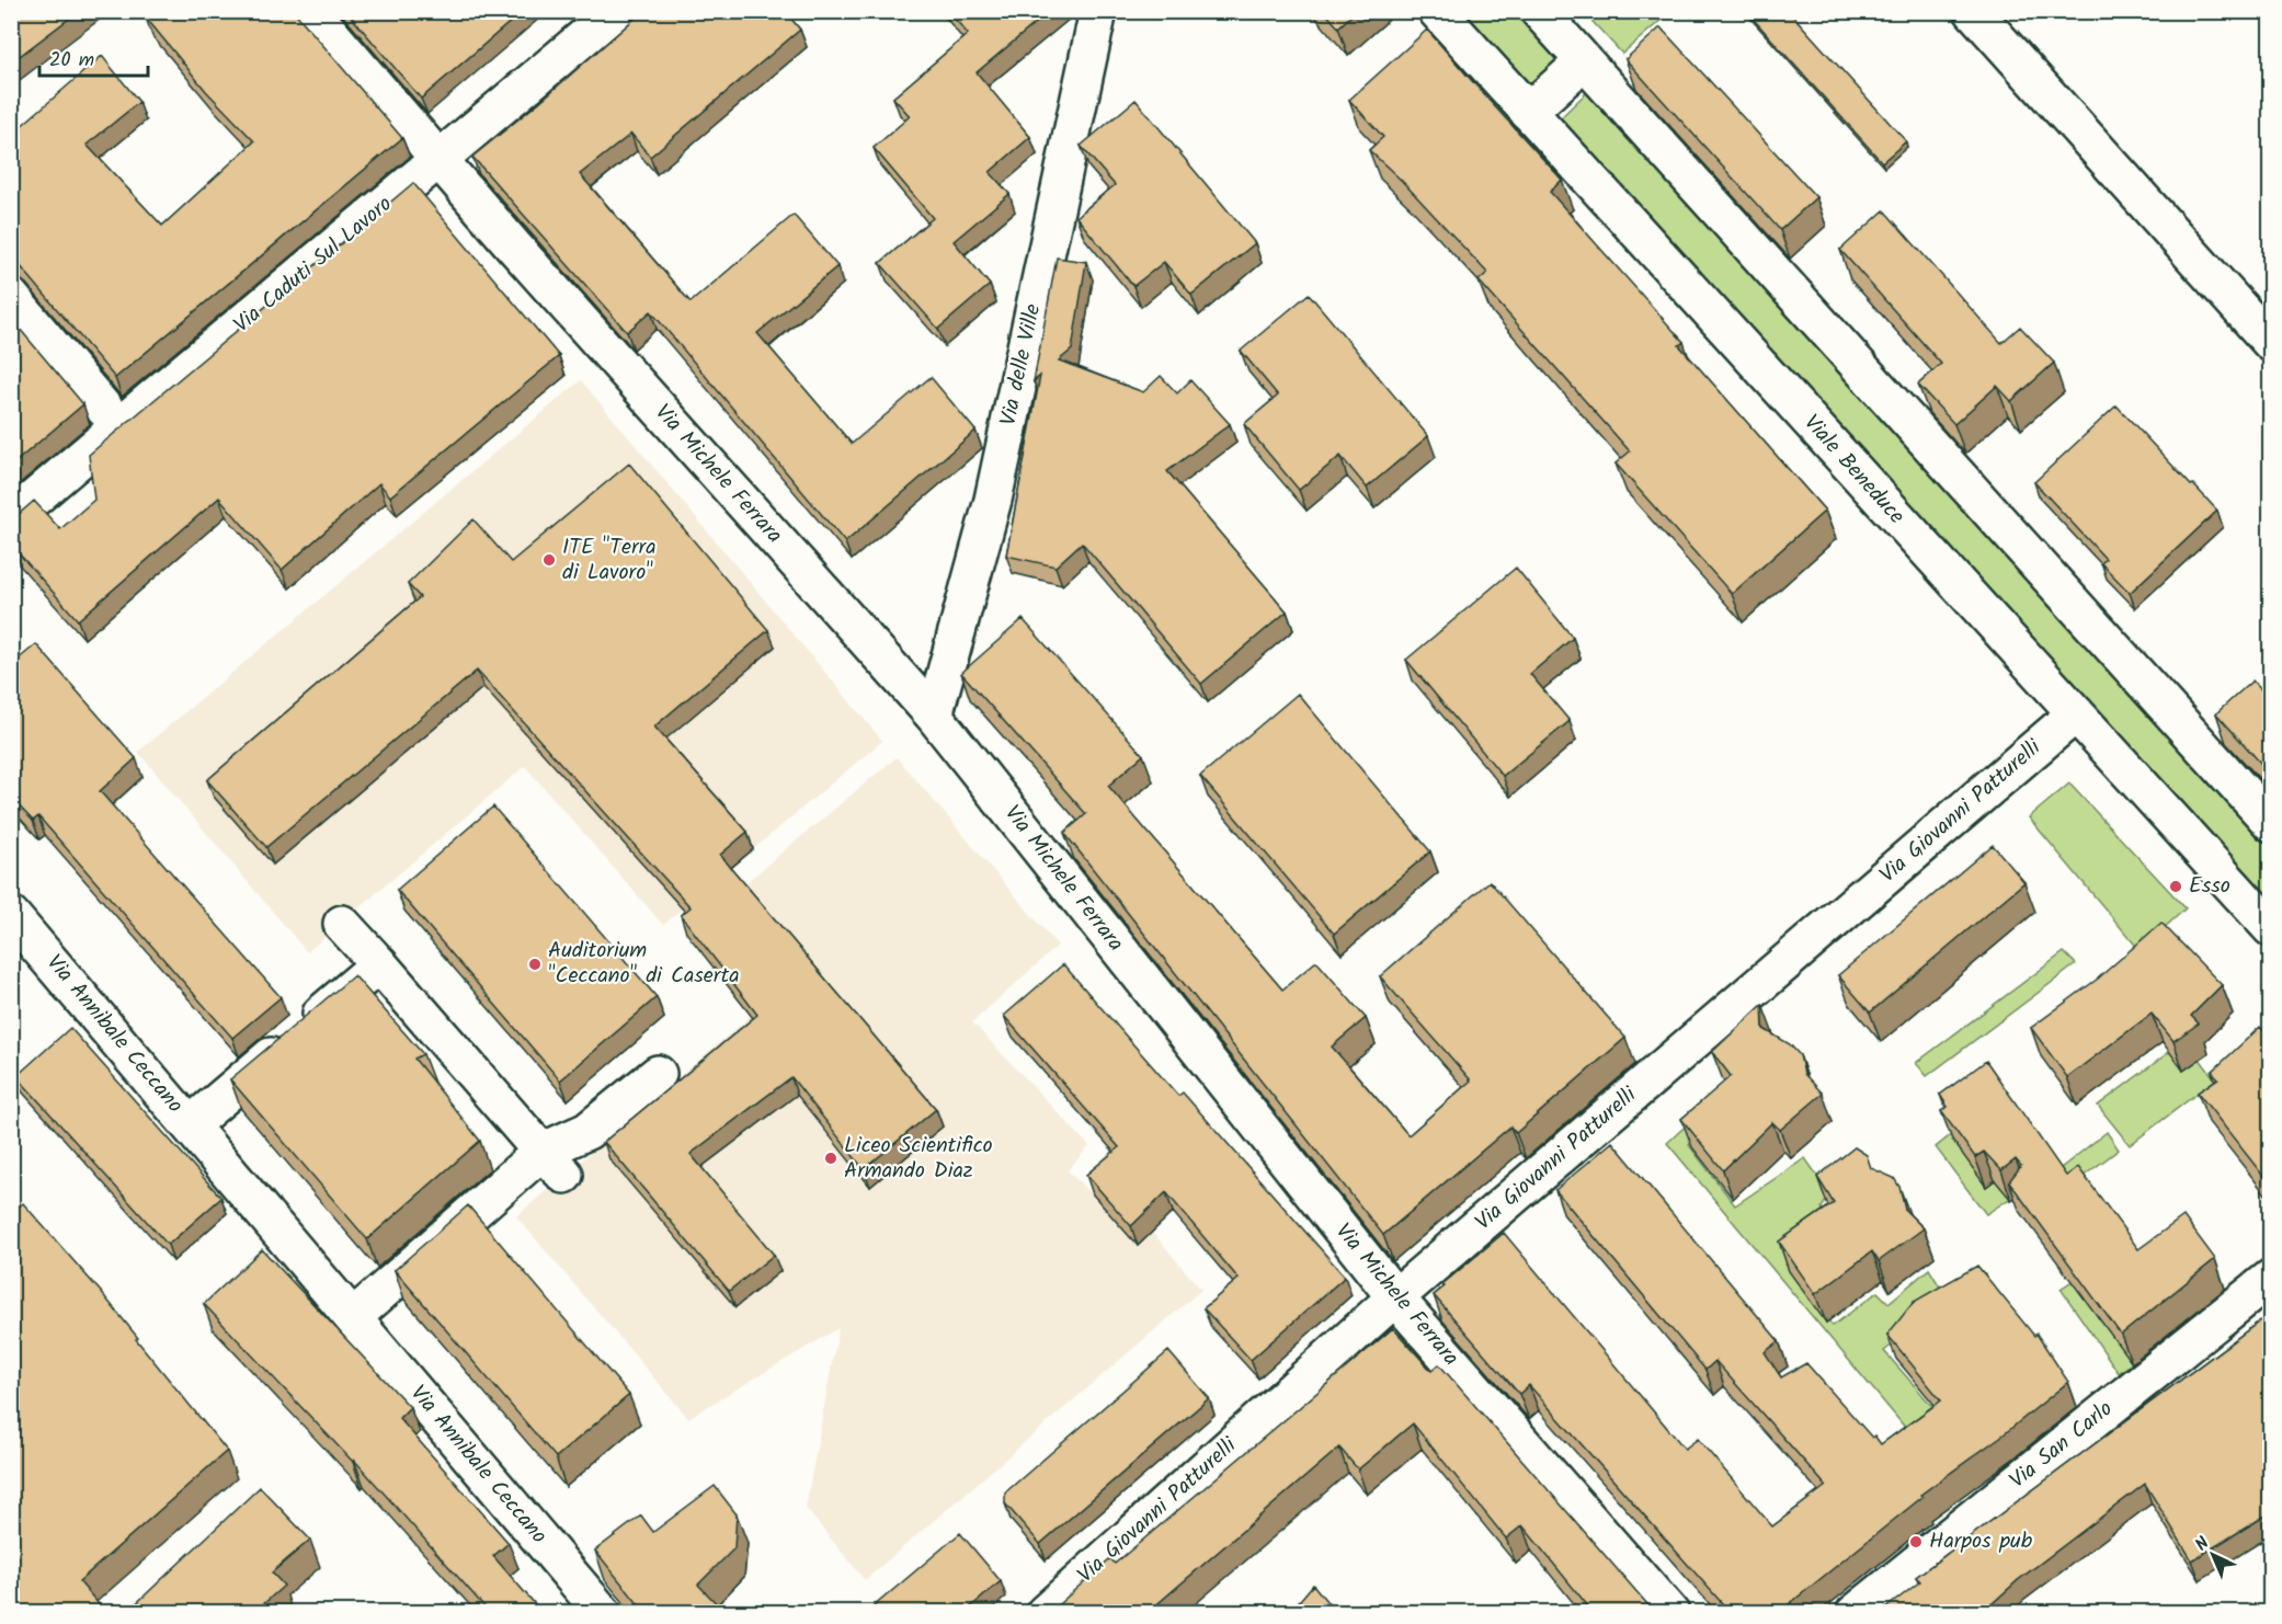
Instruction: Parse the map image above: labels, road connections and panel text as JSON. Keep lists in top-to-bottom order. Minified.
{"streets":{"street":["Via Caduti Sul Lavoro","Via delle Ville","Viale Beneduce","Via Michele Ferrara","Via Giovanni Patturelli","Via Annibale Ceccano","Via San Carlo"]},"crossings":[["Via Caduti Sul Lavoro","Via Michele Ferrara"],["Via delle Ville","Via Michele Ferrara"],["Viale Beneduce","Via Giovanni Patturelli"],["Via Michele Ferrara","Via Giovanni Patturelli"]],"places":["ITE \"Terra di Lavoro\"","Esso","Auditorium \"Ceccano\" di Caserta","Liceo Scientifico Armando Diaz","Harpos pub"],"scale_bar":"20 m","north":"top left"}
